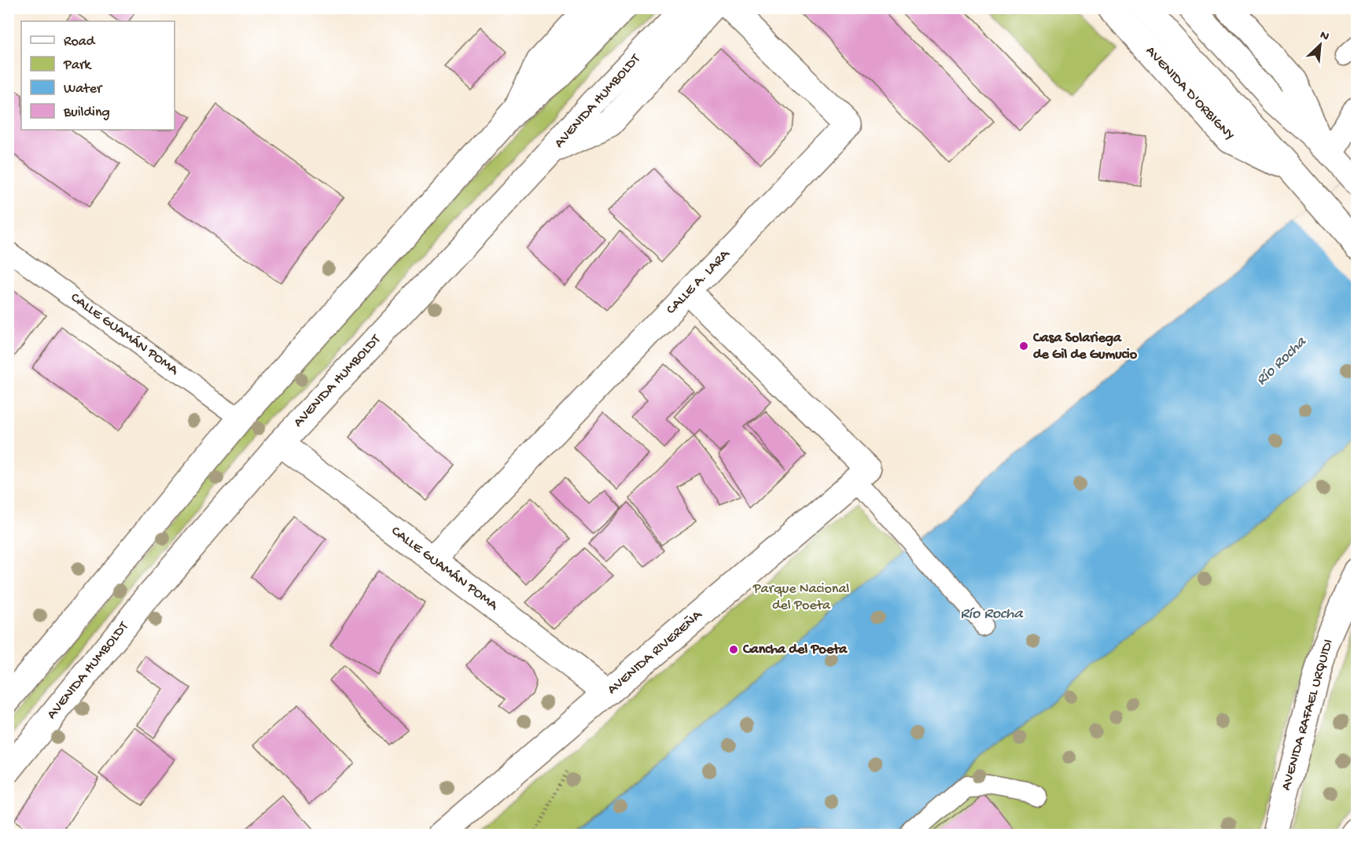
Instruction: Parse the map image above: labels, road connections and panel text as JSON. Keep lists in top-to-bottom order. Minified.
{"streets":{"main road":["AVENIDA D'ORBIGNY","AVENIDA HUMBOLDT","CALLE A. LARA","CALLE GUAMÁN POMA","AVENIDA RIVEREÑA","AVENIDA RAFAEL URQUIDI"]},"crossings":[["AVENIDA HUMBOLDT","CALLE GUAMÁN POMA"],["CALLE A. LARA","CALLE GUAMÁN POMA"],["CALLE GUAMÁN POMA","AVENIDA RIVEREÑA"]],"water":["Río Rocha"],"parks":["Parque Nacional del Poeta"],"places":["Casa Solariega de Gil de Gumucio","Cancha del Poeta"],"legend":["Road","Park","Water","Building"],"north":"top right"}
